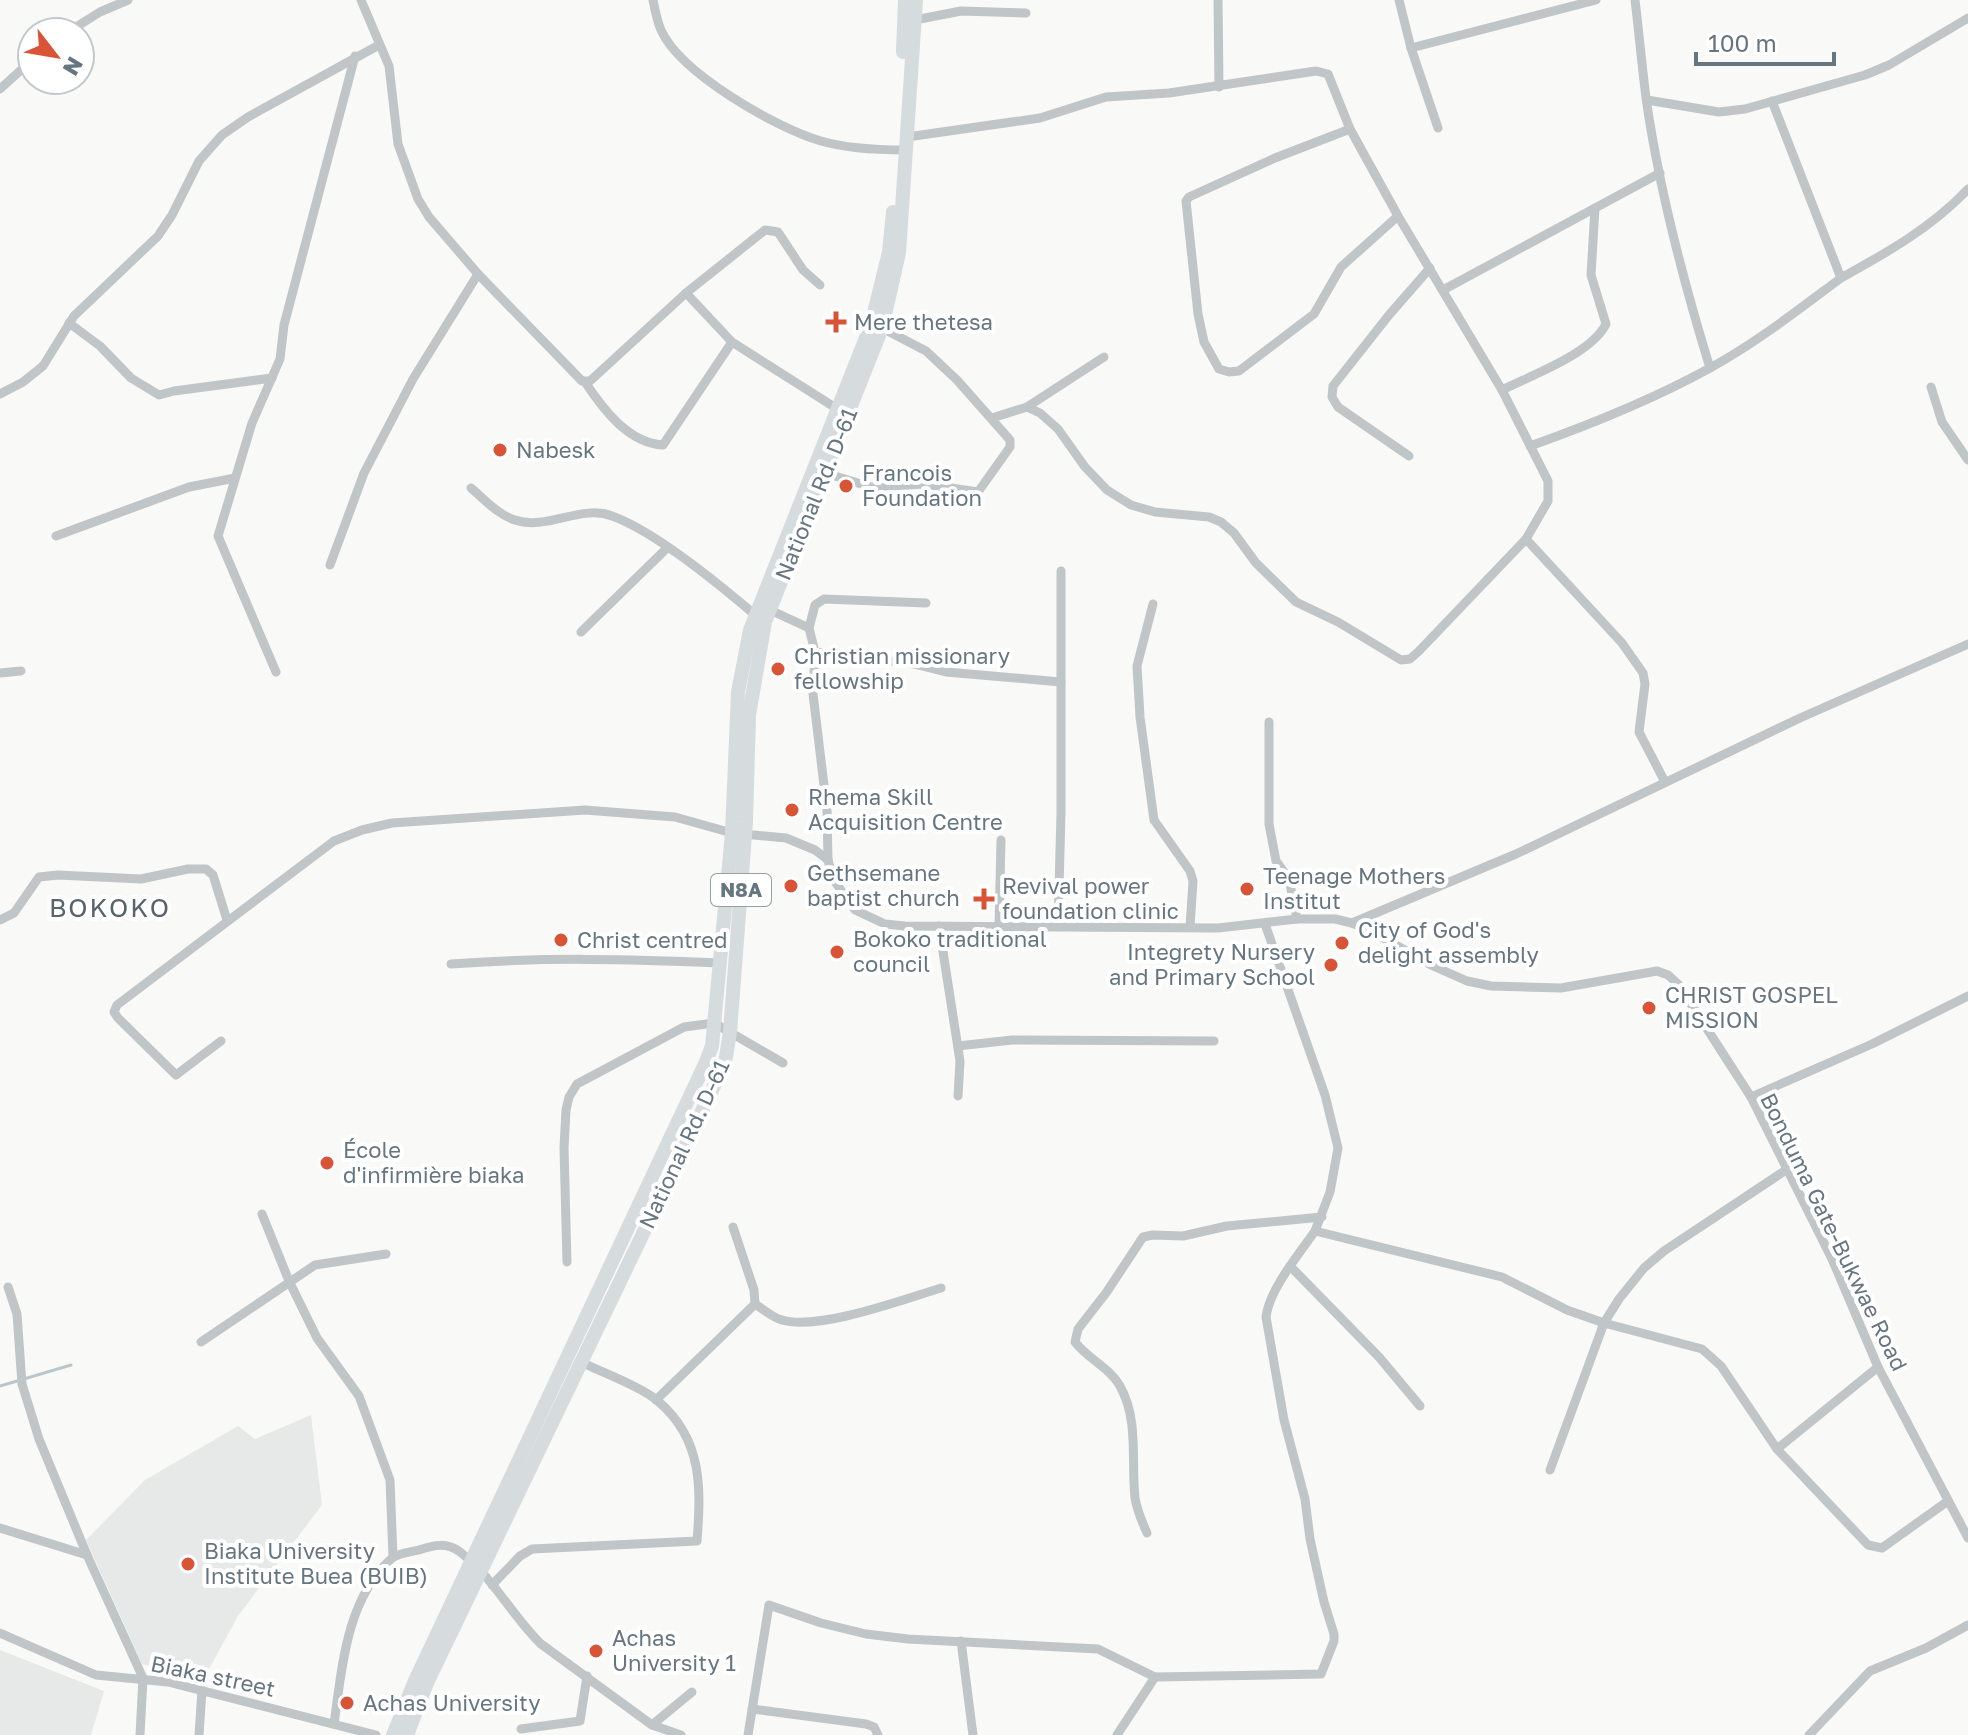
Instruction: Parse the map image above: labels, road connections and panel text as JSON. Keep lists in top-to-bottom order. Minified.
{"streets":{"highway":["National Rd. D-61","N8A"],"street":["Bonduma Gate-Bukwae Road","Biaka street"]},"districts":["BOKOKO"],"places":{"health":["Mere thetesa","Revival power foundation clinic"],"other":["Nabesk","Francois Foundation","Christian missionary fellowship","Rhema Skill Acquisition Centre","Gethsemane baptist church","Teenage Mothers Institut","Christ centred","City of God's delight assembly","Bokoko traditional council","Integrety Nursery and Primary School","CHRIST GOSPEL MISSION","École d'infirmière biaka","Biaka University Institute Buea (BUIB)","Achas University 1","Achas University"]},"scale_bar":"100 m","north":"bottom right"}
